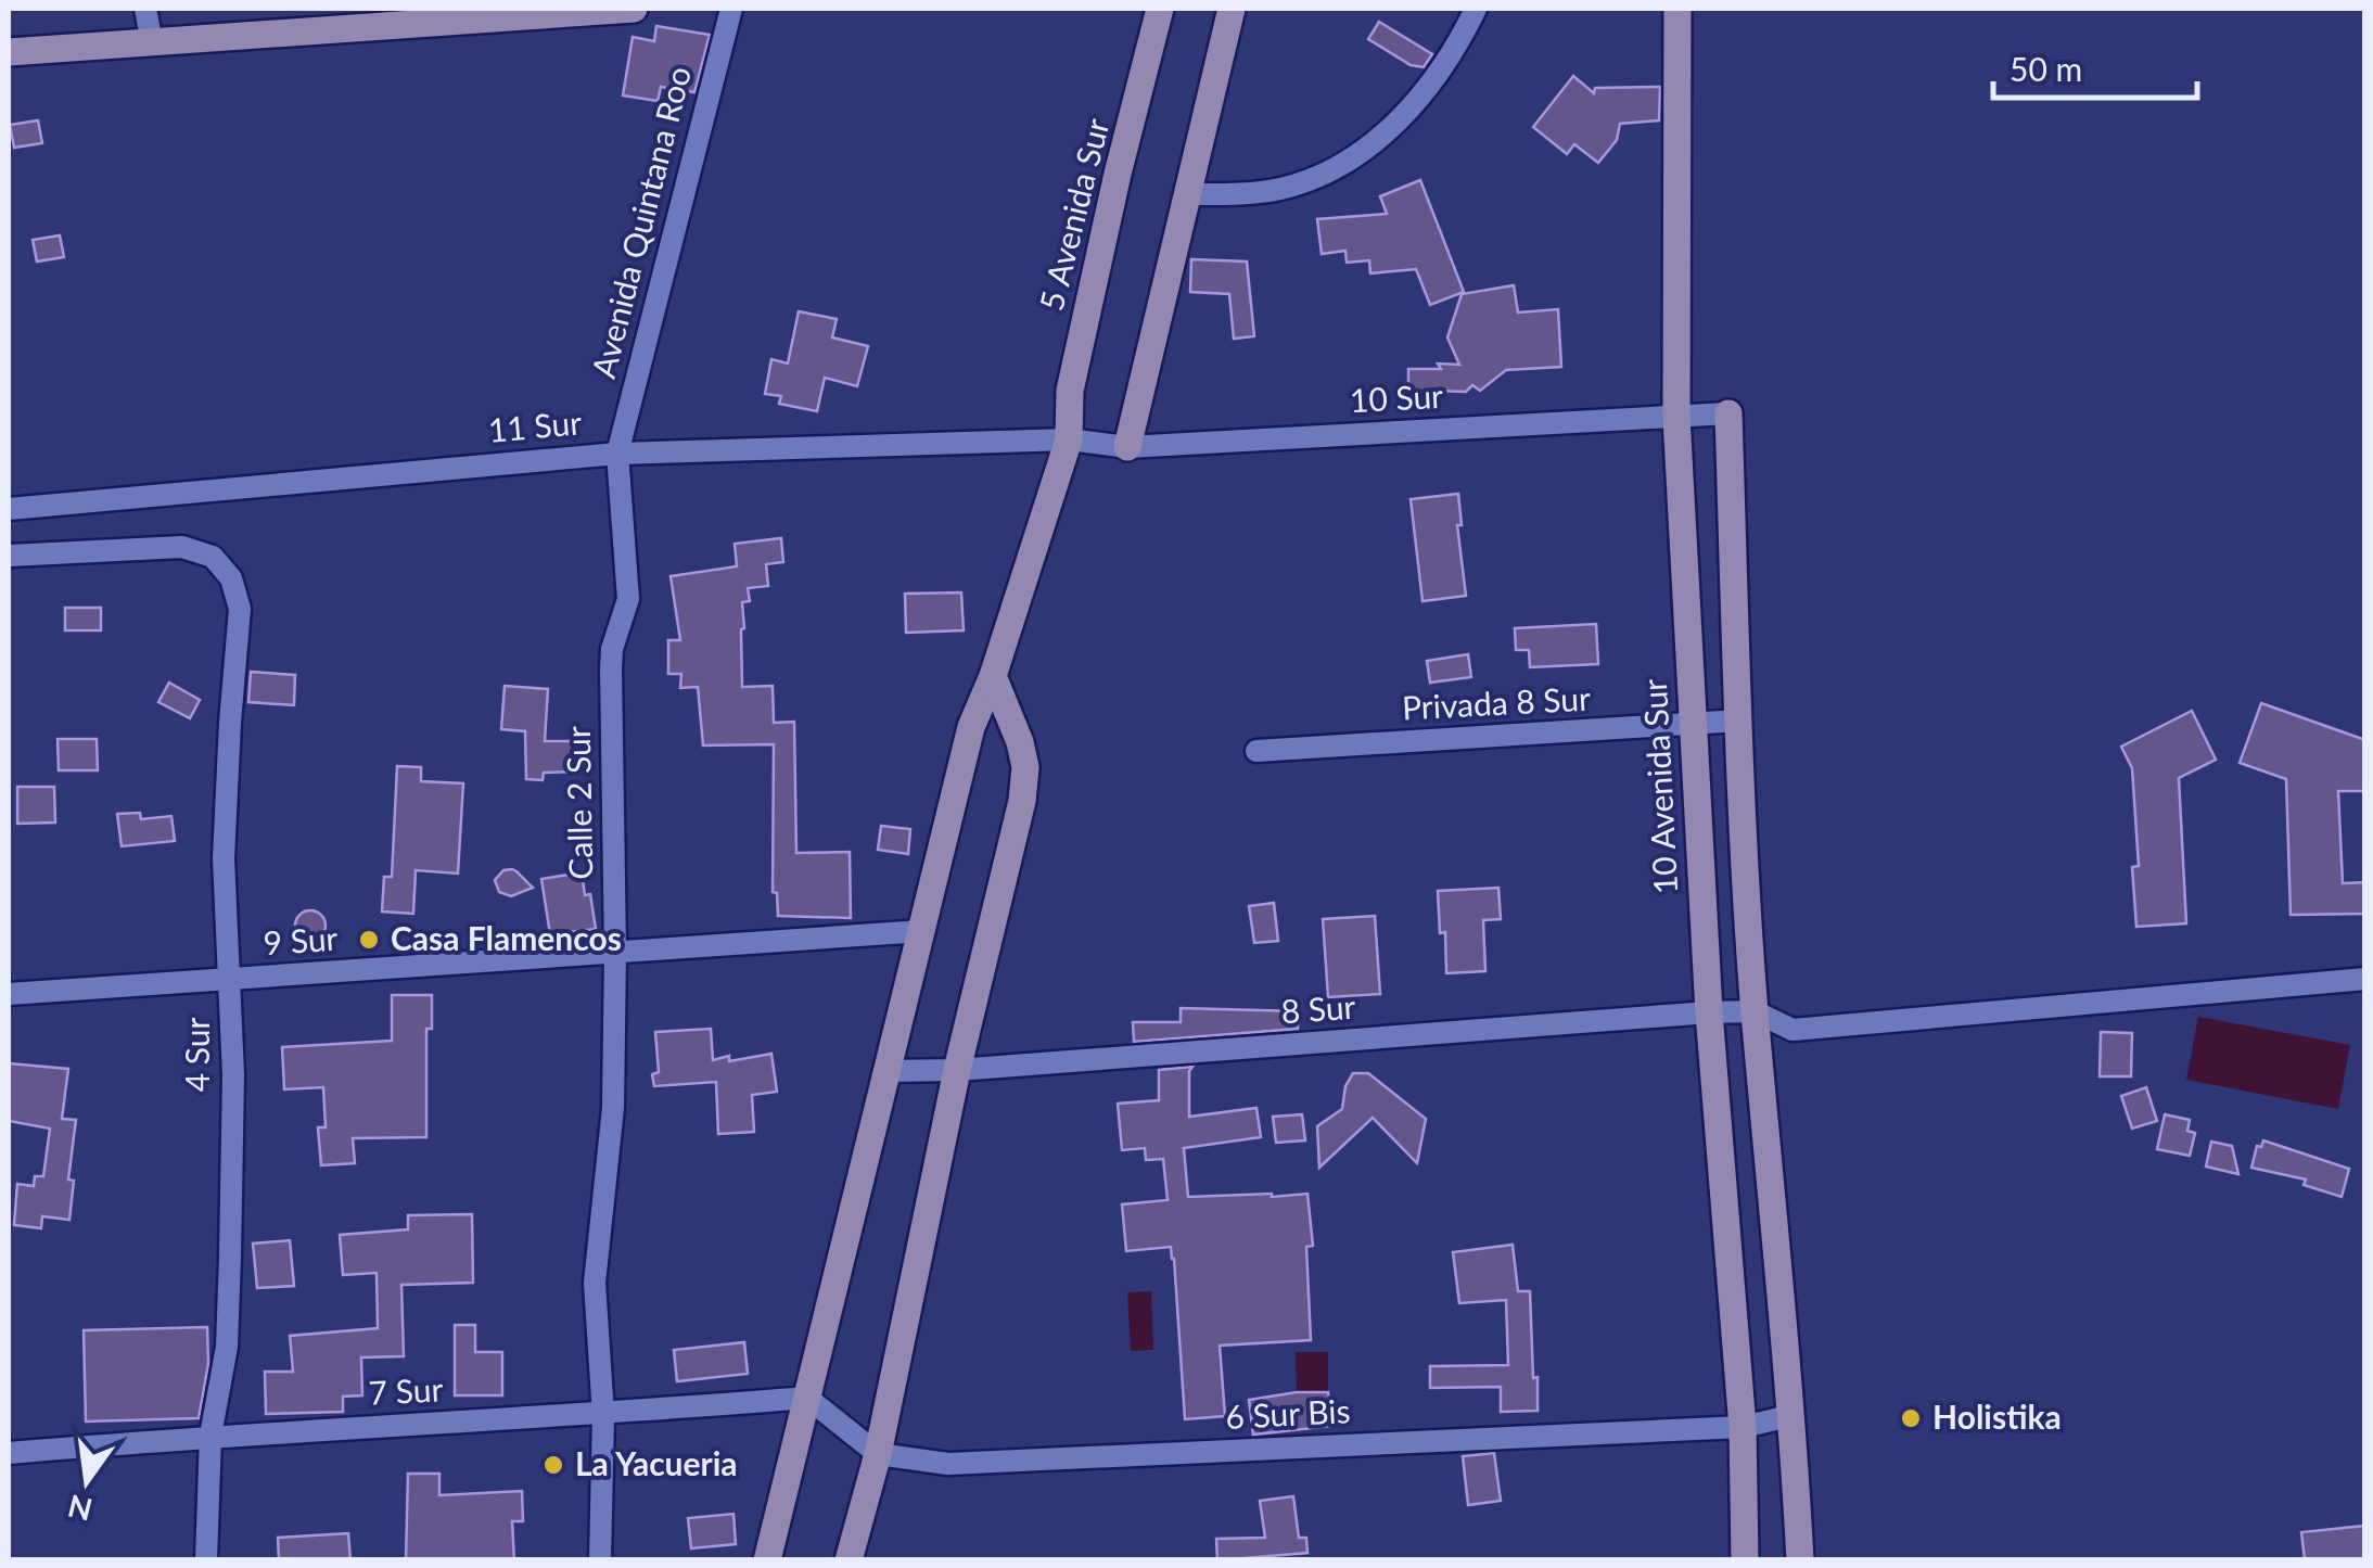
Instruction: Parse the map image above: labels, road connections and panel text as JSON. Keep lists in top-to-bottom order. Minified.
{"streets":{"street":["5 Avenida Sur","Avenida Quintana Roo","10 Sur","11 Sur","Privada 8 Sur","10 Avenida Sur","Calle 2 Sur","9 Sur","8 Sur","4 Sur","7 Sur","6 Sur Bis"]},"crossings":[["5 Avenida Sur","10 Sur"],["5 Avenida Sur","11 Sur"],["5 Avenida Sur","9 Sur"],["5 Avenida Sur","8 Sur"],["5 Avenida Sur","7 Sur"],["Avenida Quintana Roo","11 Sur"],["Avenida Quintana Roo","Calle 2 Sur"],["10 Sur","11 Sur"],["10 Sur","10 Avenida Sur"],["11 Sur","Calle 2 Sur"],["Privada 8 Sur","10 Avenida Sur"],["10 Avenida Sur","8 Sur"],["10 Avenida Sur","6 Sur Bis"],["Calle 2 Sur","9 Sur"],["Calle 2 Sur","7 Sur"],["9 Sur","4 Sur"],["4 Sur","7 Sur"]],"places":["Casa Flamencos","Holistika","La Yacueria"],"scale_bar":"50 m","north":"bottom"}
